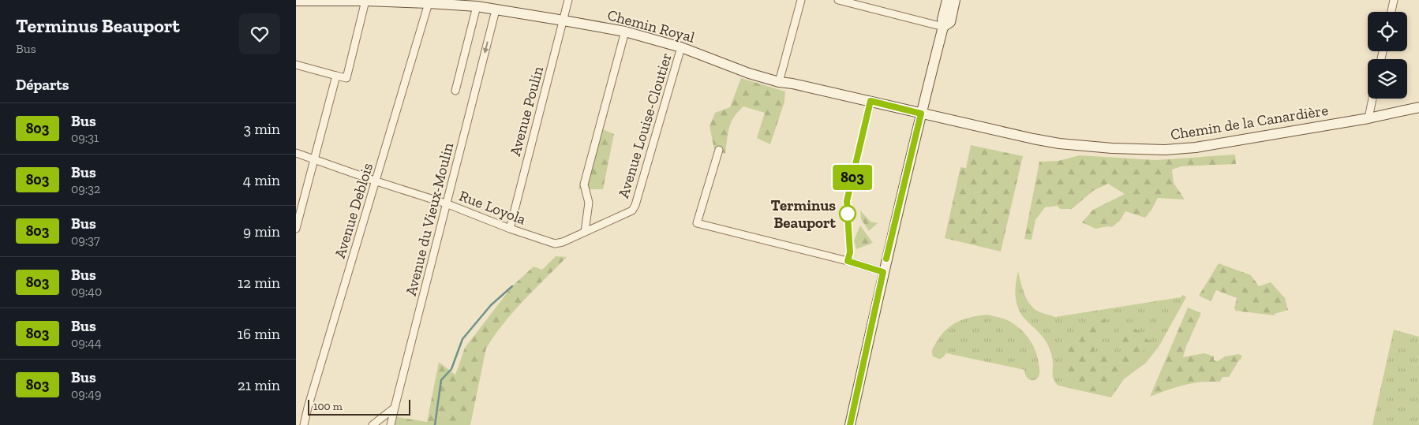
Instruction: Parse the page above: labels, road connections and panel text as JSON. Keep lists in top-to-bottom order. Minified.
{"streets":{"main road":["Chemin Royal","Chemin de la Canardière"],"street":["Avenue Poulin","Avenue Louise-Cloutier","Rue Loyola","Avenue Deblois","Avenue du Vieux-Moulin"]},"crossings":[["Chemin Royal","Avenue Poulin"],["Chemin Royal","Chemin de la Canardière"],["Chemin Royal","Avenue Louise-Cloutier"],["Chemin Royal","Avenue Deblois"],["Chemin Royal","Avenue du Vieux-Moulin"],["Avenue Poulin","Rue Loyola"],["Avenue Louise-Cloutier","Rue Loyola"],["Rue Loyola","Avenue Deblois"],["Rue Loyola","Avenue du Vieux-Moulin"]],"places":["Terminus Beauport"],"lines":["bus line 803"],"scale_bar":"100 m","page":{"heading":[["Terminus Beauport","Bus"],"Départs"],"on_map":"803","list":[{"mark":"803","name":"Bus","note":"09:31","value":"3 min"},{"mark":"803","name":"Bus","note":"09:32","value":"4 min"},{"mark":"803","name":"Bus","note":"09:37","value":"9 min"},{"mark":"803","name":"Bus","note":"09:40","value":"12 min"},{"mark":"803","name":"Bus","note":"09:44","value":"16 min"},{"mark":"803","name":"Bus","note":"09:49","value":"21 min"}],"scale":"100 m"}}
